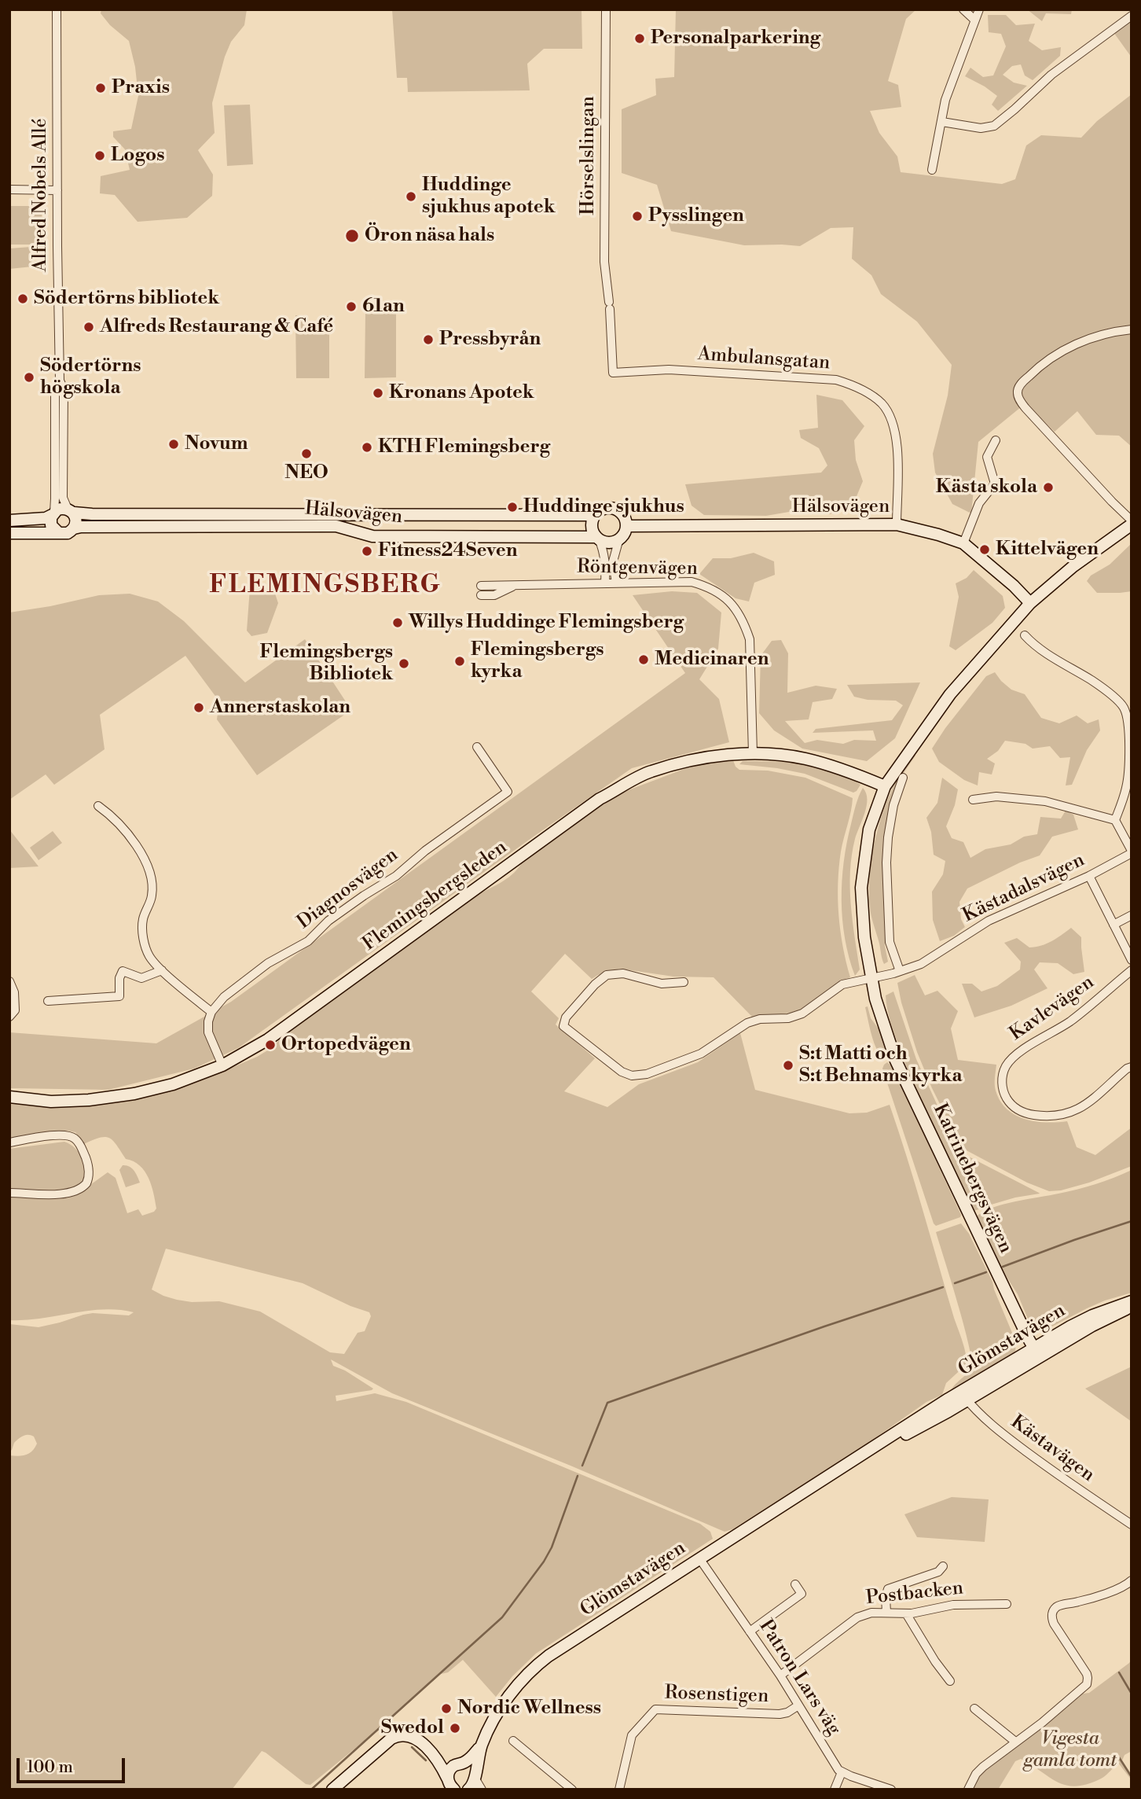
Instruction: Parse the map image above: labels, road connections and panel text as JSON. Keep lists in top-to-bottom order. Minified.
{"streets":{"street":["Hörselslingan","Alfred Nobels Allé","Ambulansgatan","Hälsovägen","Röntgenvägen","Kästadalsvägen","Diagnosvägen","Flemingsbergsleden","Kavlevägen","Katrinebergsvägen","Glömstavägen","Kästavägen","Postbacken","Patron Lars väg","Rosenstigen"]},"crossings":[["Hörselslingan","Ambulansgatan"],["Alfred Nobels Allé","Hälsovägen"],["Ambulansgatan","Hälsovägen"],["Hälsovägen","Katrinebergsvägen"],["Röntgenvägen","Flemingsbergsleden"],["Kästadalsvägen","Katrinebergsvägen"],["Flemingsbergsleden","Katrinebergsvägen"],["Katrinebergsvägen","Glömstavägen"],["Glömstavägen","Kästavägen"],["Glömstavägen","Patron Lars väg"],["Postbacken","Patron Lars väg"],["Patron Lars väg","Rosenstigen"]],"districts":["FLEMINGSBERG"],"parks":["Vigesta gamla tomt"],"places":["Personalparkering","Praxis","Logos","Huddinge sjukhus apotek","Pysslingen","Öron näsa hals","Södertörns bibliotek","61an","Alfreds Restaurang & Café","Pressbyrån","Södertörns högskola","Kronans Apotek","Novum","KTH Flemingsberg","NEO","Kästa skola","Huddinge sjukhus","Kittelvägen","Fitness24Seven","Willys Huddinge Flemingsberg","Medicinaren","Flemingsbergs kyrka","Flemingsbergs Bibliotek","Annerstaskolan","Ortopedvägen","S:t Matti och S:t Behnams kyrka","Nordic Wellness","Swedol"],"scale_bar":"100 m"}
